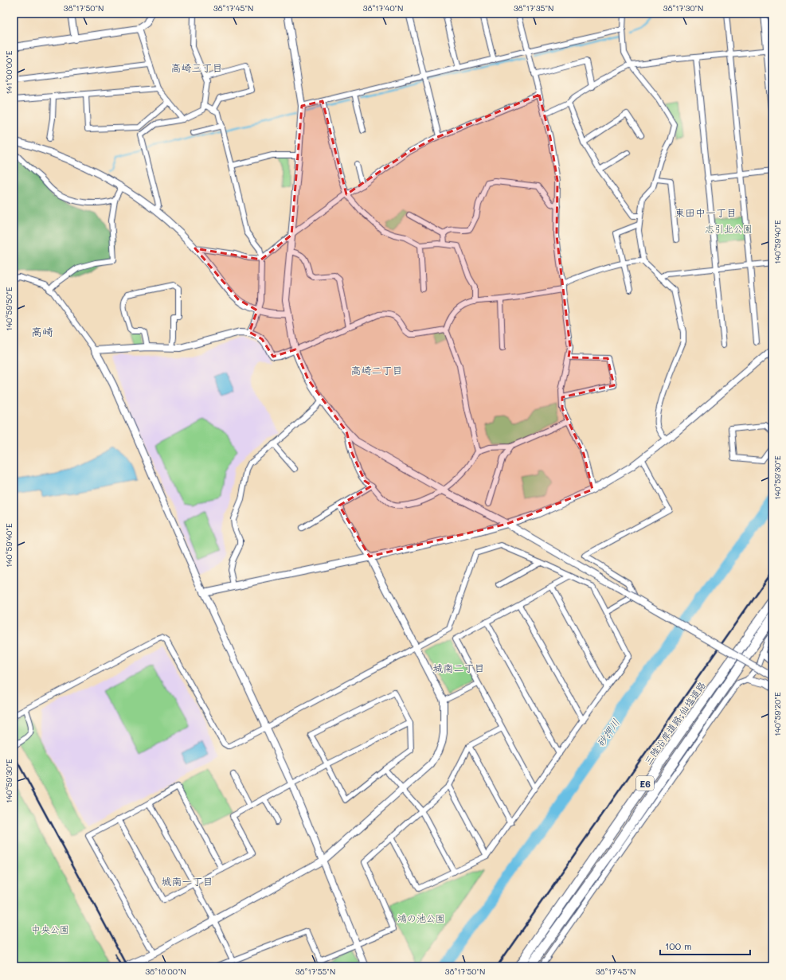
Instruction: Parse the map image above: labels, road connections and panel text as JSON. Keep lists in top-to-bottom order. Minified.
{"streets":{"highway":["三陸沿岸道路;仙塩道路","E6"]},"districts":["高崎三丁目","東田中一丁目","高崎","高崎二丁目","城南二丁目","城南一丁目"],"water":["砂押川"],"parks":["志引北公園","鴻の池公園","中央公園"],"scale_bar":"100 m","coordinates":["38°17'50\"N","38°17'45\"N","38°17'40\"N","38°17'35\"N","38°17'30\"N","141°00'00\"E","140°59'40\"E","140°59'50\"E","140°59'30\"E","140°59'20\"E","38°18'00\"N","38°17'55\"N"]}
